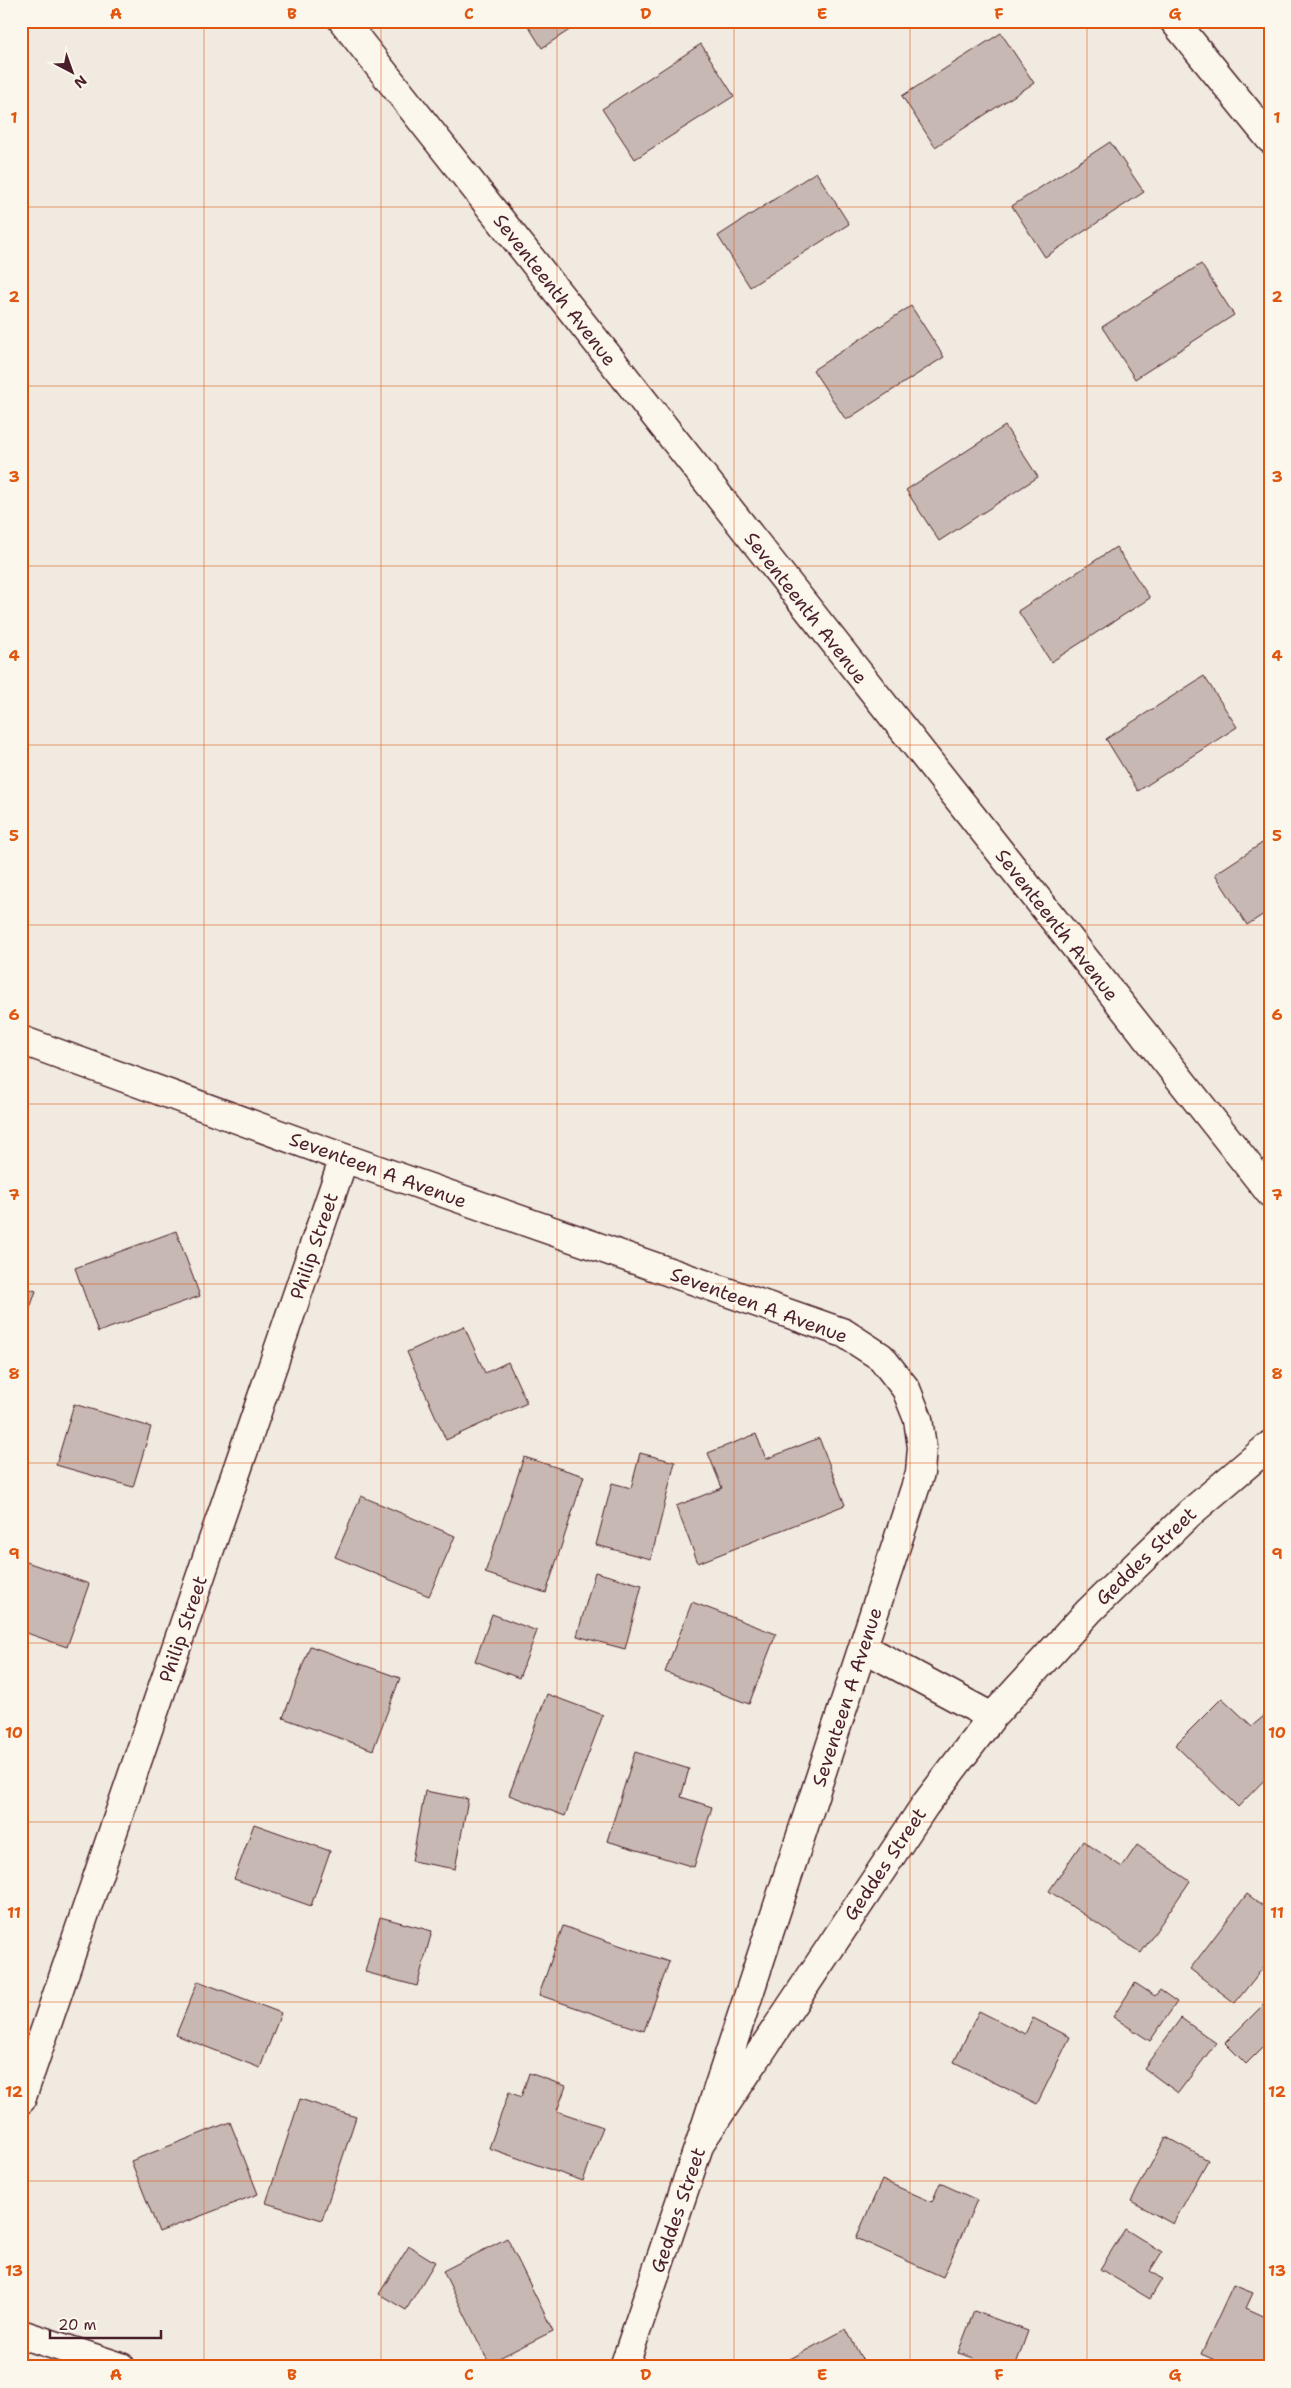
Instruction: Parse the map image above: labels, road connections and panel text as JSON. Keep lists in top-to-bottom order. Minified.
{"streets":{"street":["Seventeenth Avenue","Seventeen A Avenue","Philip Street","Geddes Street"]},"crossings":[["Seventeen A Avenue","Philip Street"],["Seventeen A Avenue","Geddes Street"]],"scale_bar":"20 m","north":"bottom right","grid":{"columns":["A","B","C","D","E","F","G"],"rows":["1","2","3","4","5","6","7","8","9","10","11","12","13"]}}
